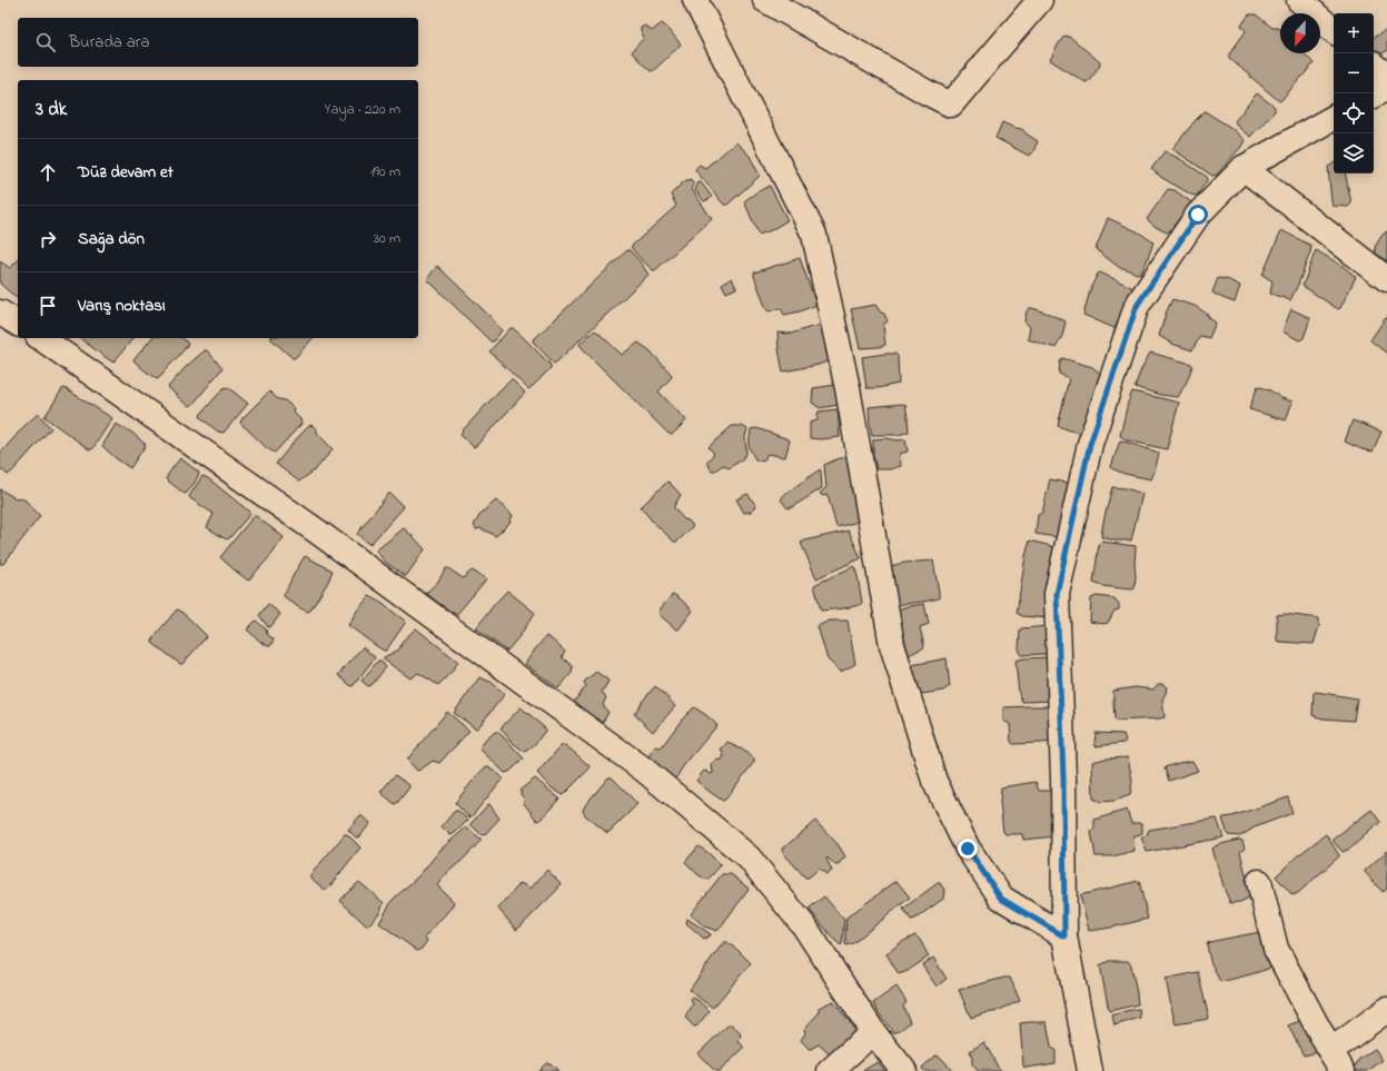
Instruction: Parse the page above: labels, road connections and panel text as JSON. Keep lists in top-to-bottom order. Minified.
{"north":"bottom","page":{"map_buttons":["+","−"],"search":"Burada ara","heading":["3 dk","Yaya · 220 m"],"list":[["Düz devam et","190 m"],["Sağa dön","30 m"],"Varış noktası"]}}
